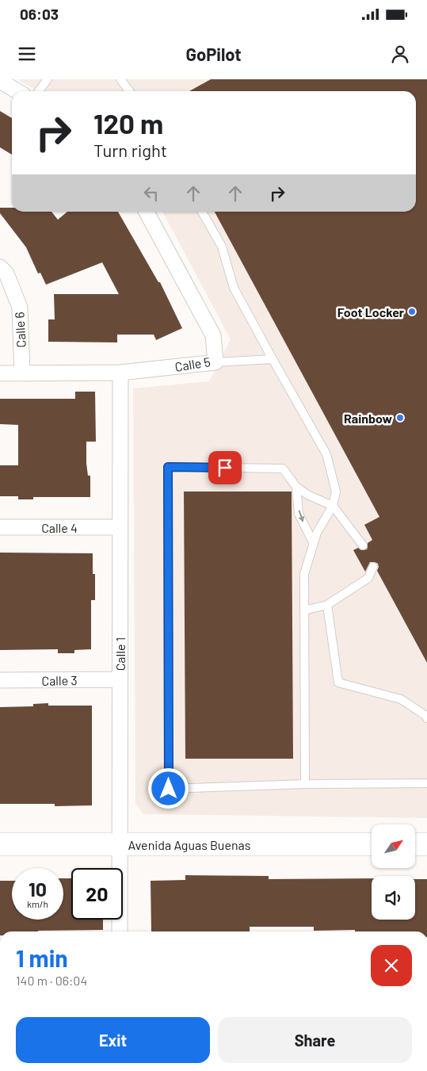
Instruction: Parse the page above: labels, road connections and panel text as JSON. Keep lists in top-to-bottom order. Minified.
{"streets":{"street":["Calle 6","Calle 5","Calle 4","Calle 1","Calle 3","Avenida Aguas Buenas"]},"crossings":[["Calle 6","Calle 5"],["Calle 5","Calle 1"],["Calle 4","Calle 1"],["Calle 1","Calle 3"],["Calle 1","Avenida Aguas Buenas"]],"places":["Foot Locker","Rainbow"],"north":"top right","page":{"status":"06:03","header":"GoPilot","turn":["120 m","Turn right"],"speed":"10 km/h","limit":"20","heading":["1 min","140 m · 06:04"],"buttons":["Exit","Share"]}}
